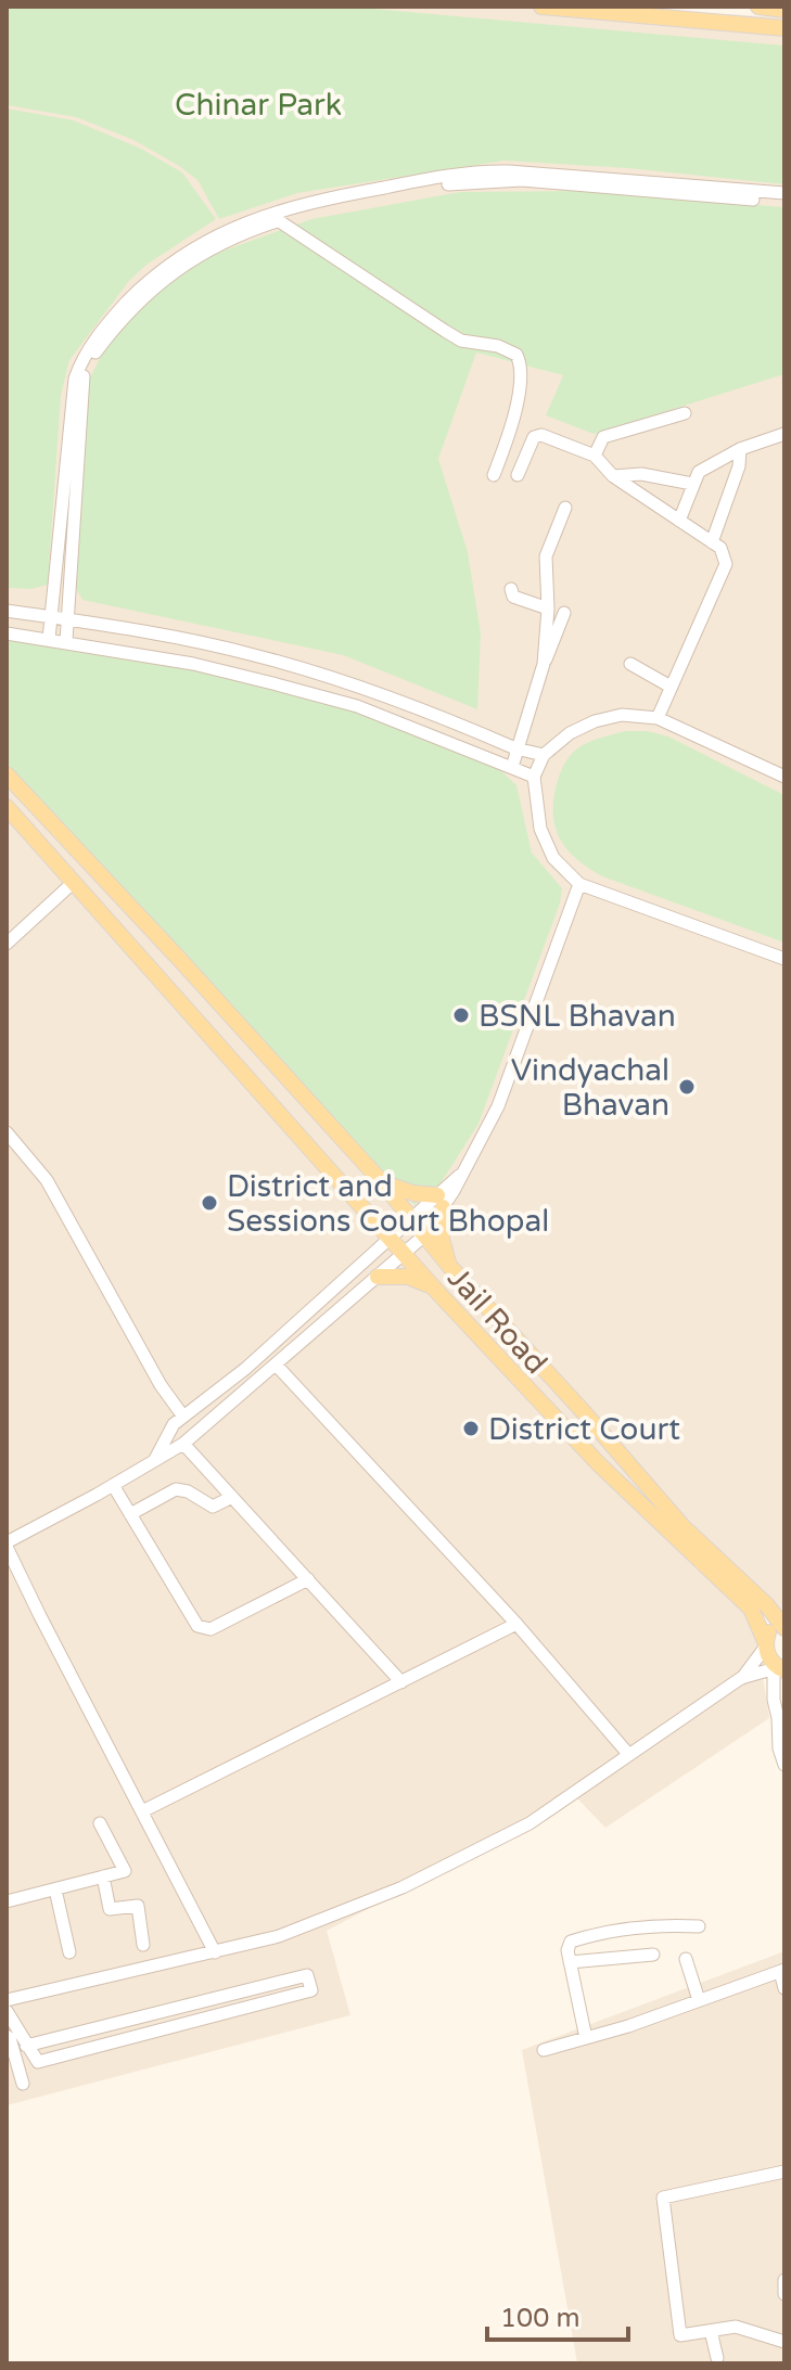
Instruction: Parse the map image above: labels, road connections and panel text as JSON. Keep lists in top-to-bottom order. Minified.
{"streets":{"main road":["Jail Road"]},"parks":["Chinar Park"],"places":["BSNL Bhavan","Vindyachal Bhavan","District and Sessions Court Bhopal","District Court"],"scale_bar":"100 m"}
